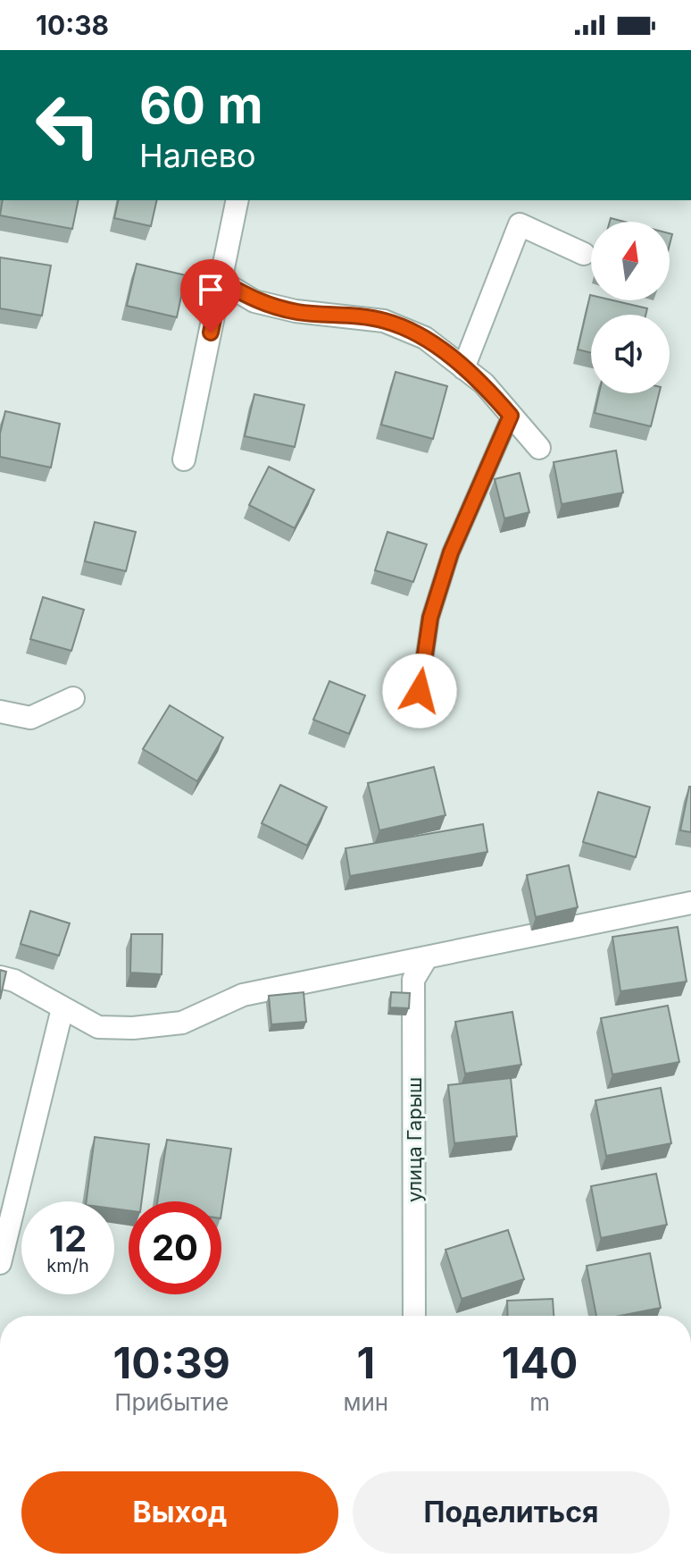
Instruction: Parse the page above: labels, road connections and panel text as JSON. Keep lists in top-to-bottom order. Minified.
{"streets":{"street":["улица Гарыш"]},"north":"top","page":{"status":"10:38","turn":["60 m","Налево"],"speed":"12 km/h","limit":"20","eta":["10:39","Прибытие","1","мин","140","m"],"buttons":["Выход","Поделиться"]}}
